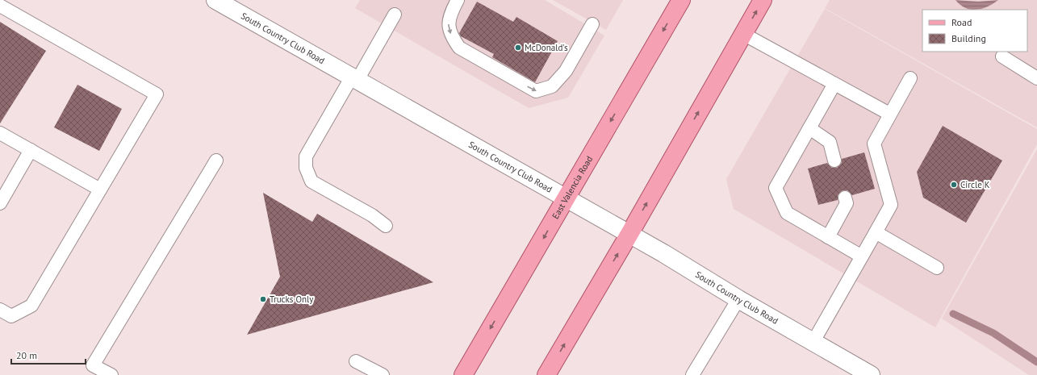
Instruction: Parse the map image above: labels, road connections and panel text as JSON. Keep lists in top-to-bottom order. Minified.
{"streets":{"main road":["East Valencia Road"],"street":["South Country Club Road"]},"crossings":[["South Country Club Road","East Valencia Road"]],"places":["McDonald's","Circle K","Trucks Only"],"legend":["Road","Building"],"scale_bar":"20 m"}
